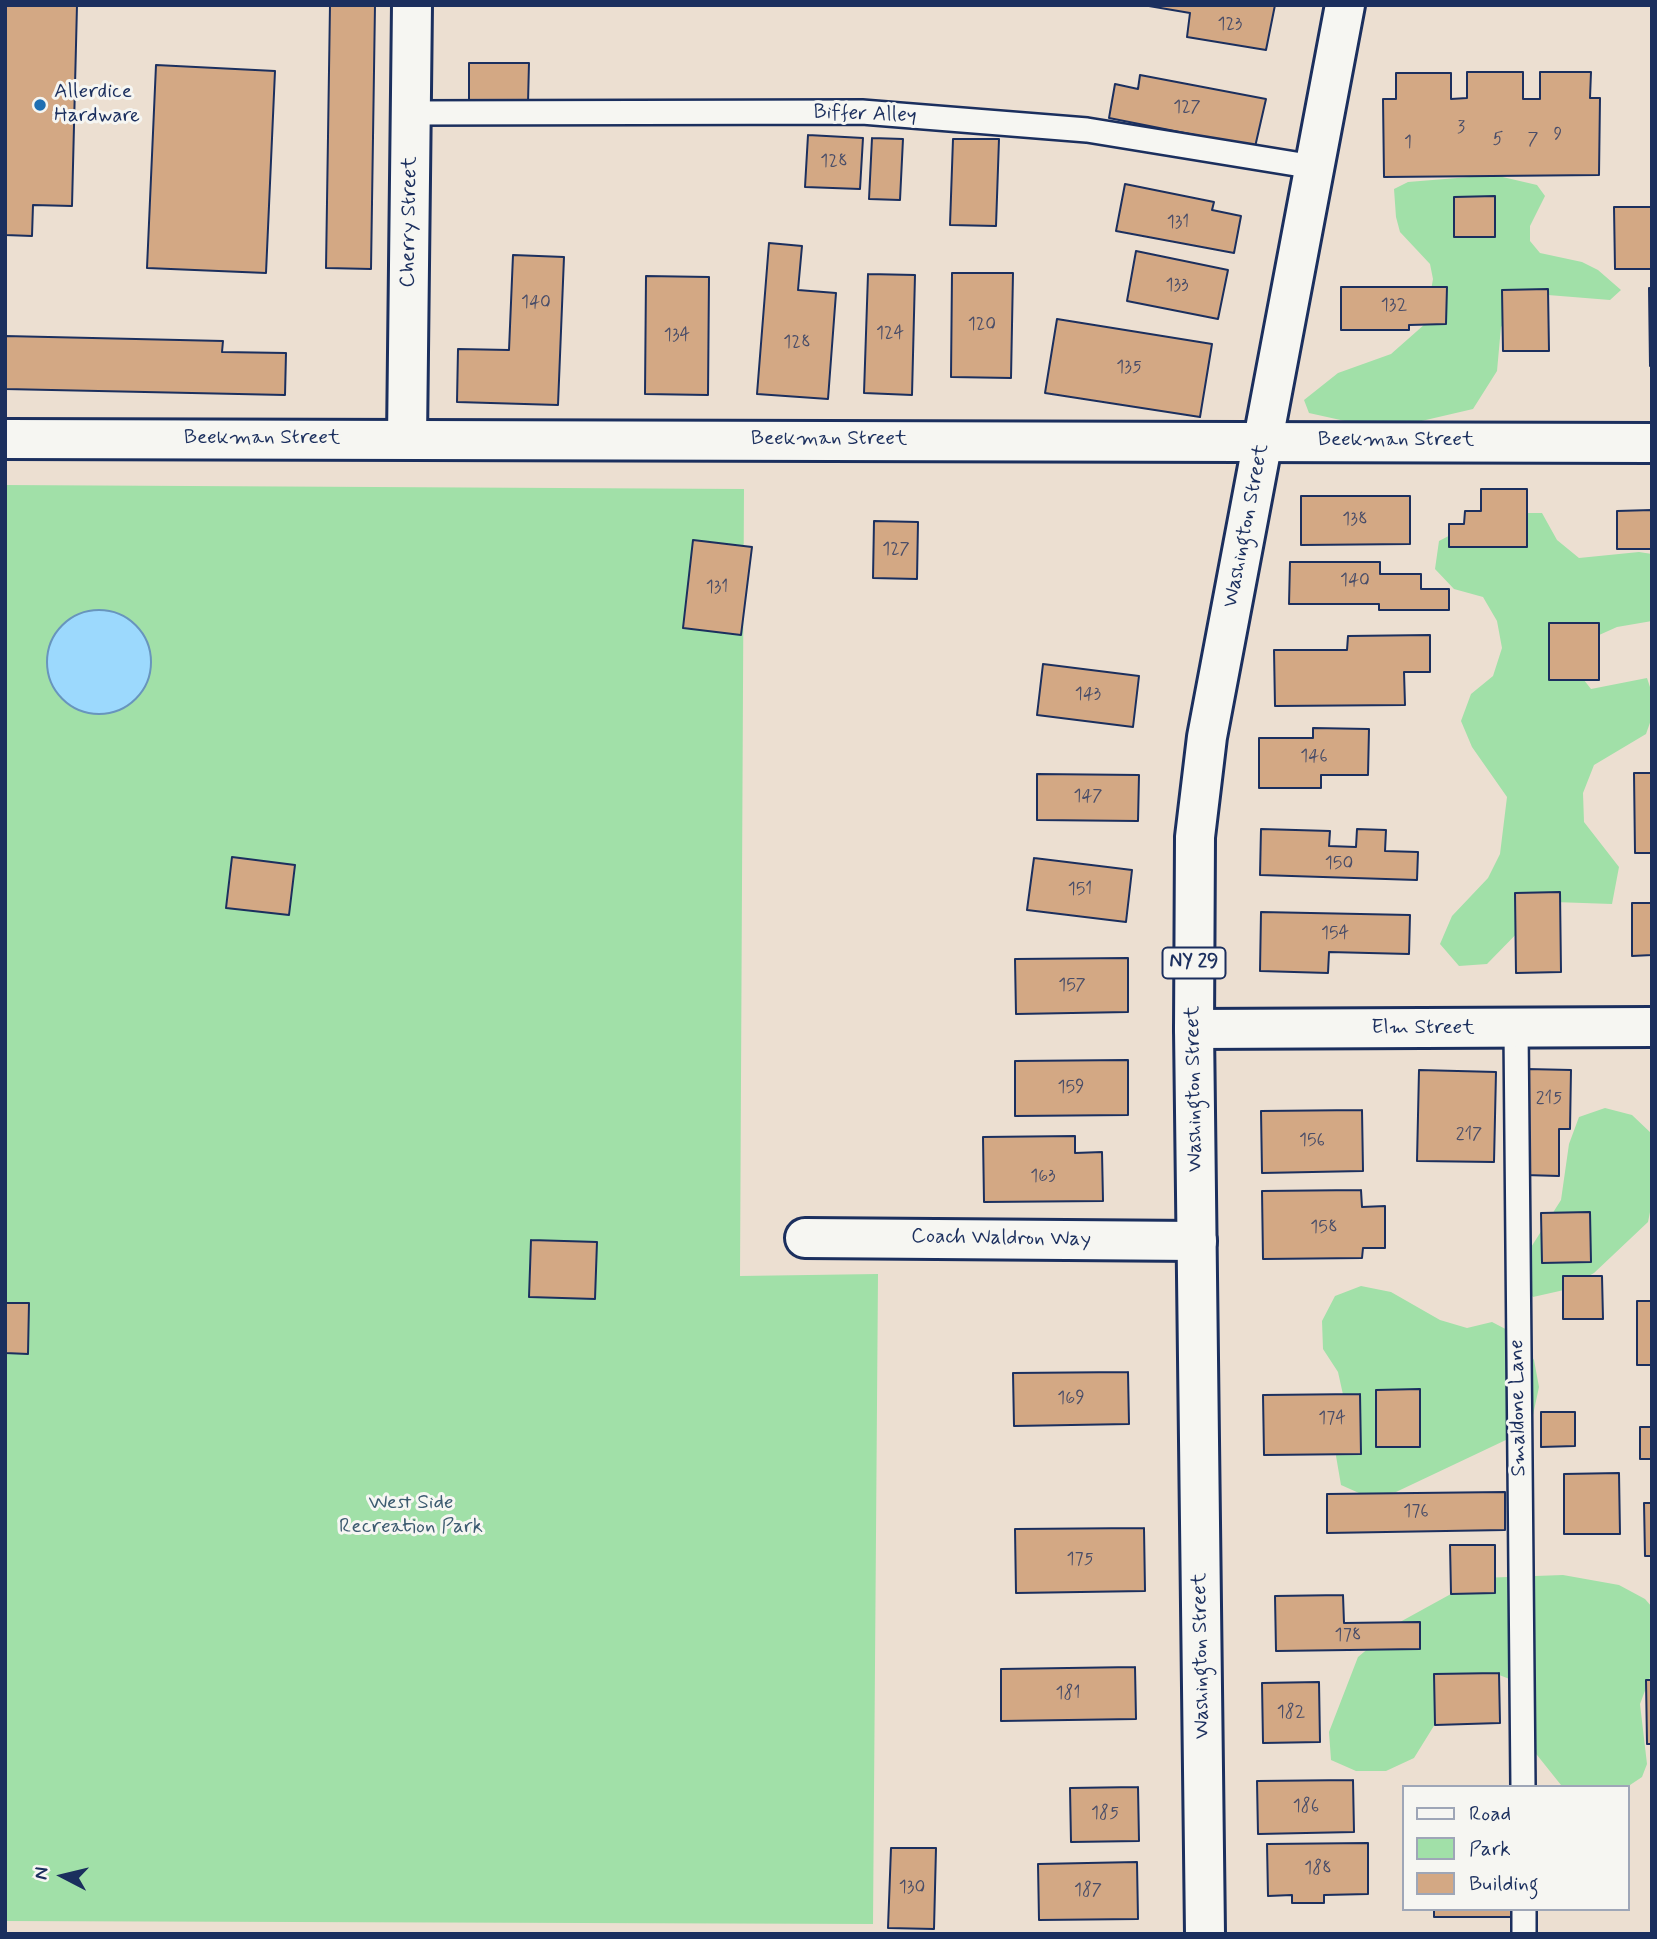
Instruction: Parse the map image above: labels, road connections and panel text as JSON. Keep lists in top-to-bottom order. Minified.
{"streets":{"main road":["Cherry Street","Beekman Street","Washington Street","NY 29","Elm Street","Coach Waldron Way"],"lane":["Biffer Alley","Smaldone Lane"]},"crossings":[["Biffer Alley","Cherry Street"],["Biffer Alley","Washington Street"],["Cherry Street","Beekman Street"],["Beekman Street","Washington Street"],["Washington Street","Elm Street"],["Washington Street","Coach Waldron Way"],["Elm Street","Smaldone Lane"]],"parks":["West Side Recreation Park"],"places":["Allerdice Hardware"],"house_numbers":["123","127","3","9","5","7","1","128","131","133","140","132","120","124","134","128","135","138","127","140","131","143","146","147","150","151","154","157","159","215","217","156","163","158","169","174","176","175","178","181","182","186","185","188","130","187"],"legend":["Road","Park","Building"],"north":"left"}
